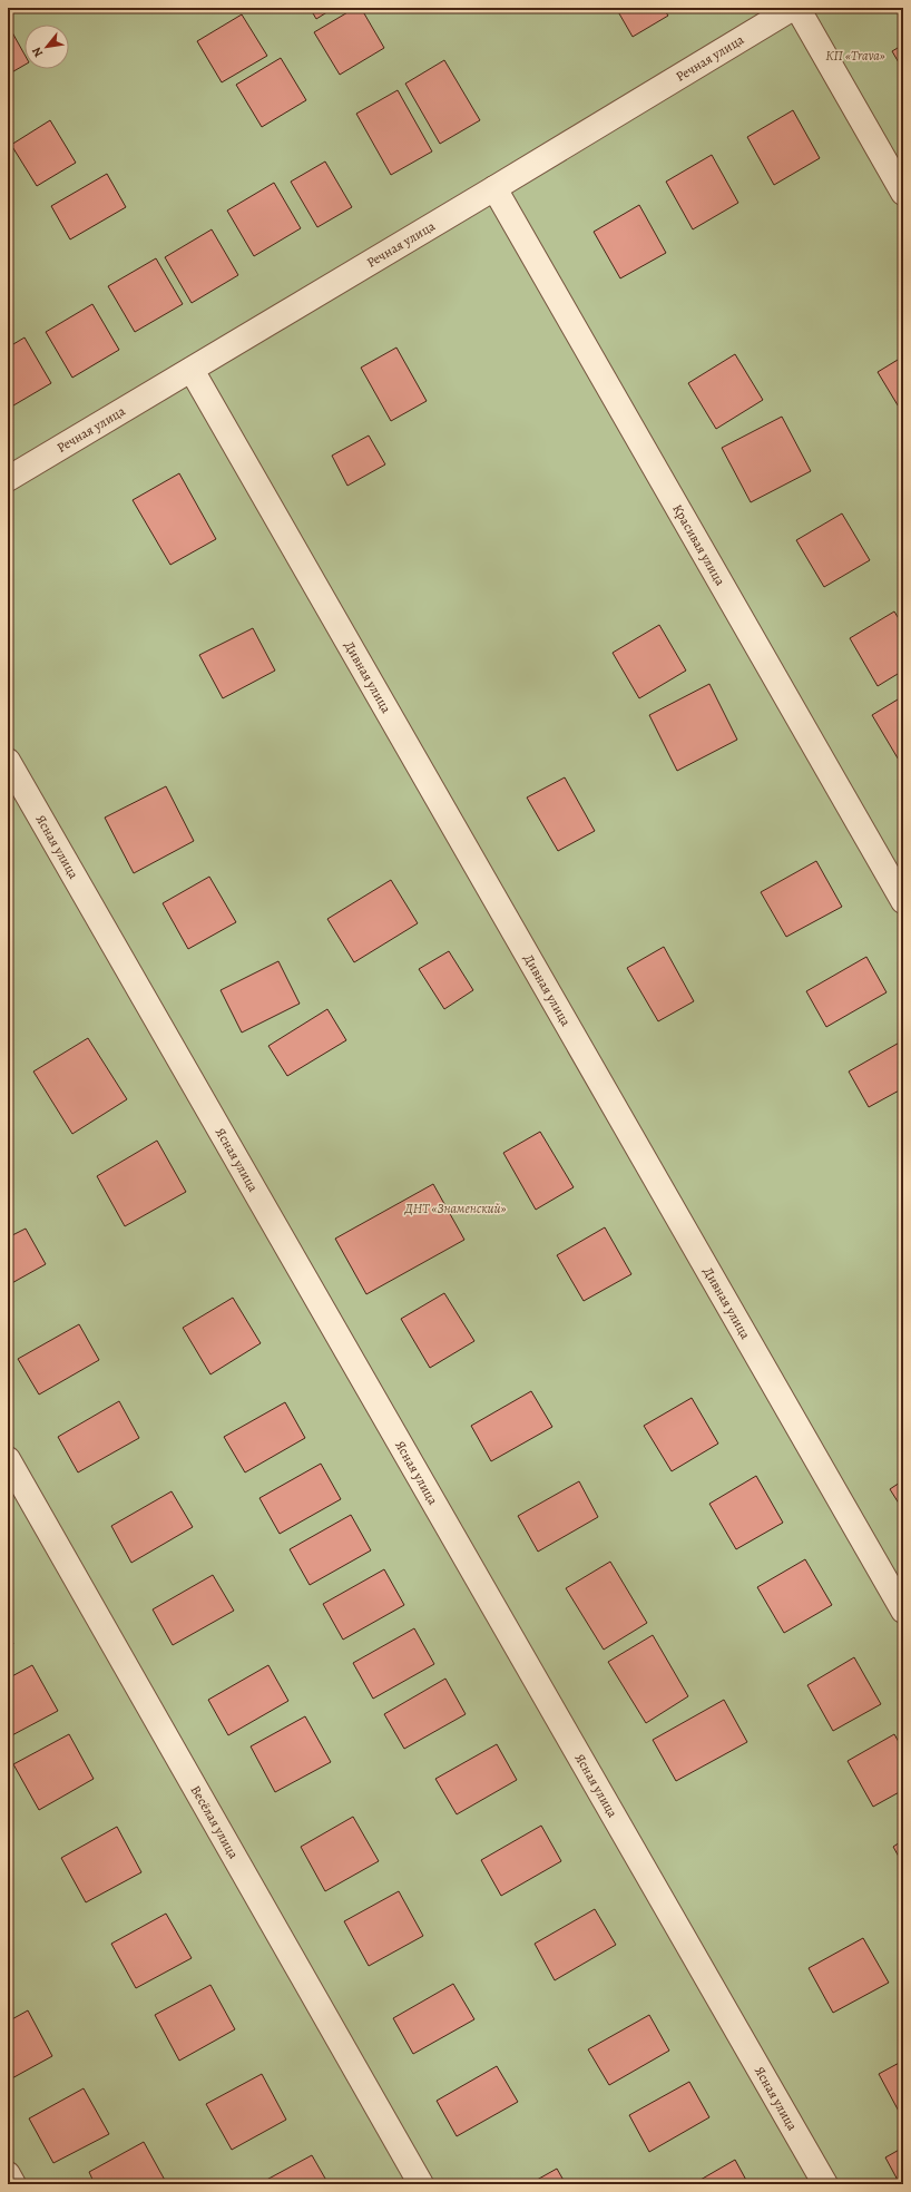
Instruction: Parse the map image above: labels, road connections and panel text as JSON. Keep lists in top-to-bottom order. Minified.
{"streets":{"street":["Речная улица","Красивая улица","Дивная улица","Ясная улица","Весёлая улица"]},"crossings":[["Речная улица","Красивая улица"],["Речная улица","Дивная улица"]],"parks":["КП «Trava»","ДНТ «Знаменский»"],"north":"bottom left"}
